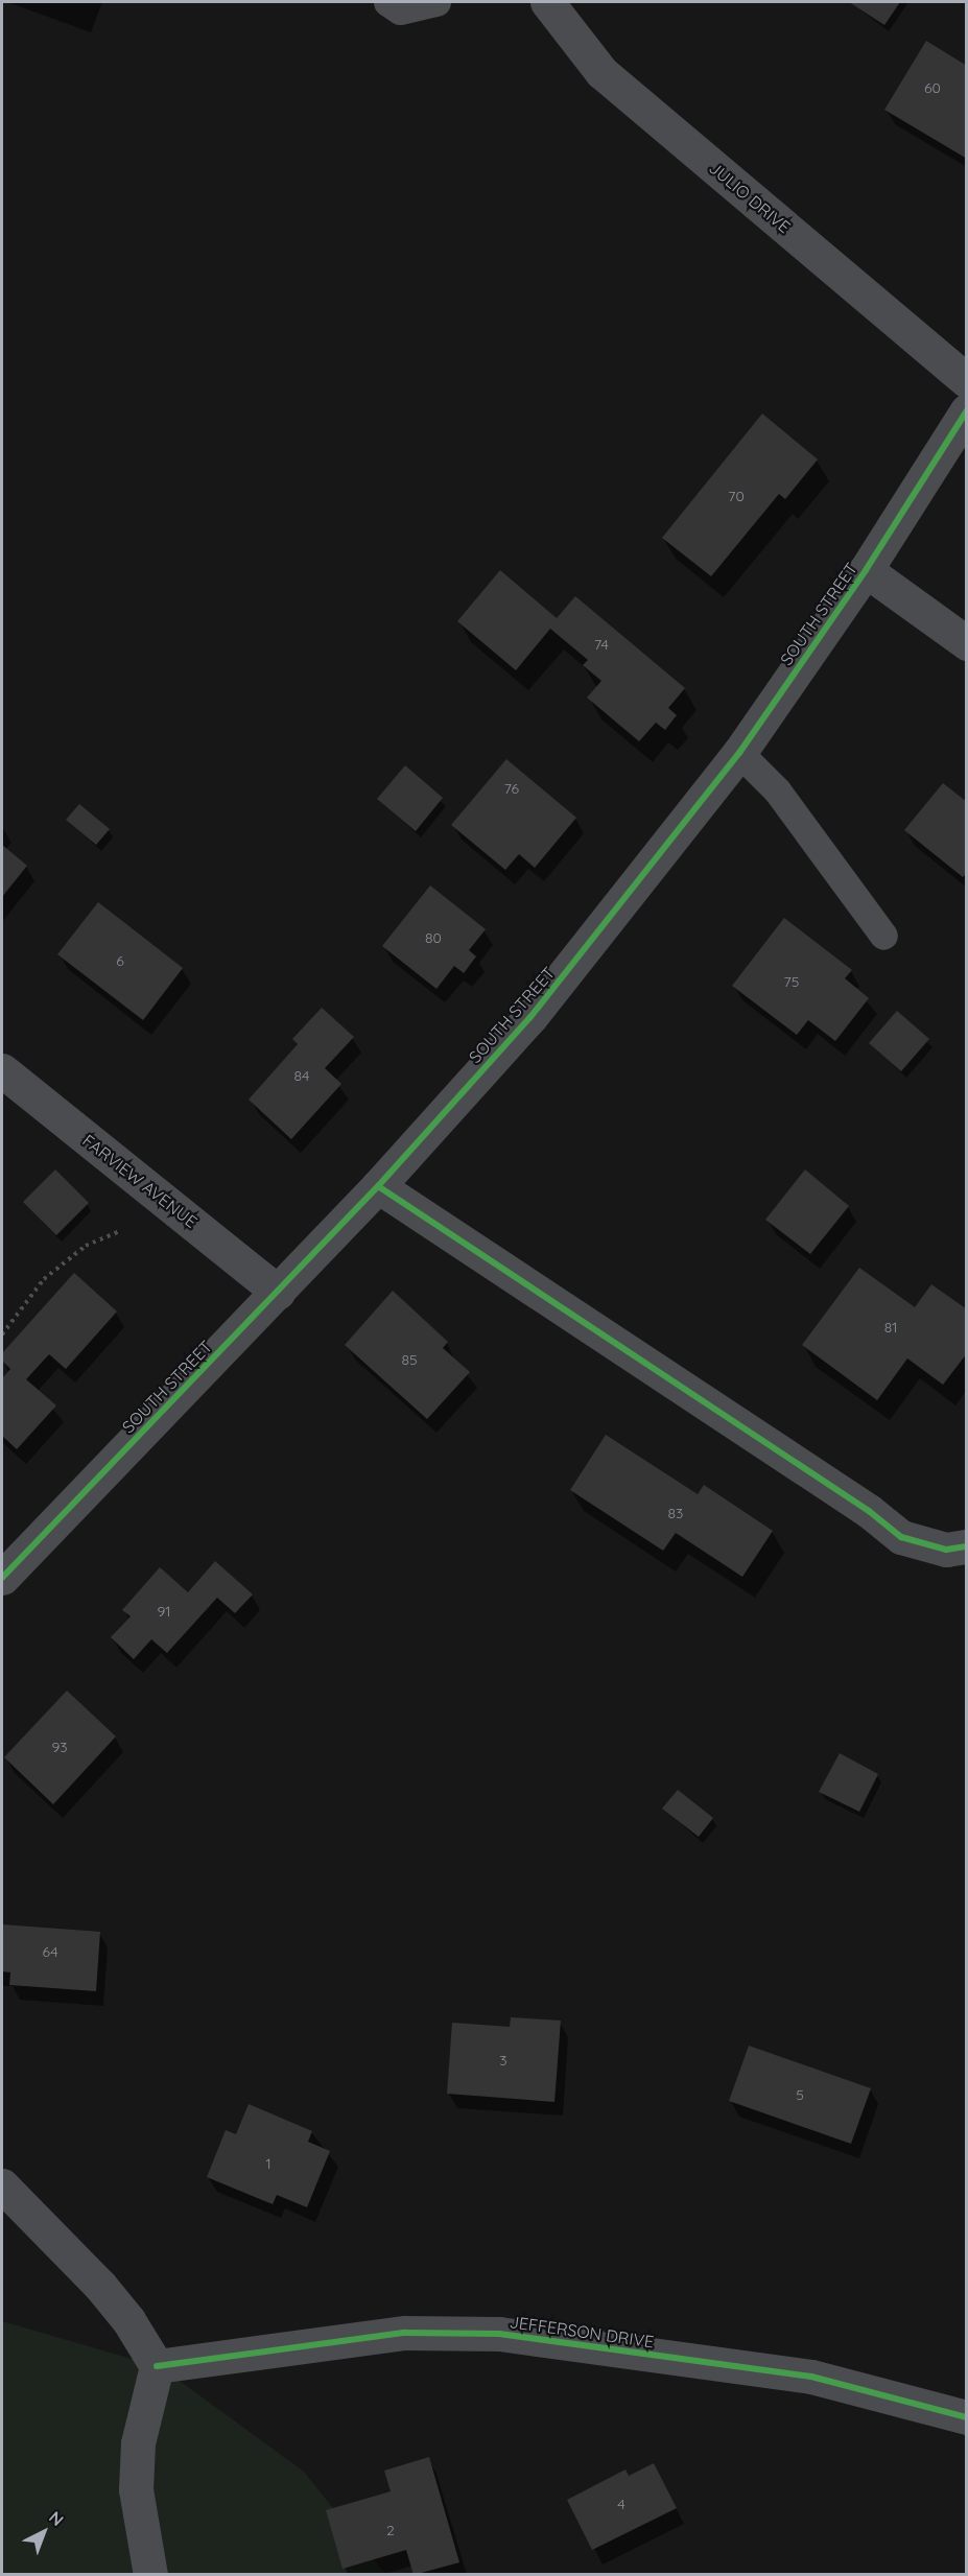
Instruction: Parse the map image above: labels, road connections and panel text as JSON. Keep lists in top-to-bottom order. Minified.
{"streets":{"street":["JULIO DRIVE","SOUTH STREET","FARVIEW AVENUE","JEFFERSON DRIVE"]},"crossings":[["SOUTH STREET","FARVIEW AVENUE"]],"house_numbers":["60","70","74","76","80","6","75","84","81","85","83","91","93","64","3","5","1","4","2"],"north":"top right"}
